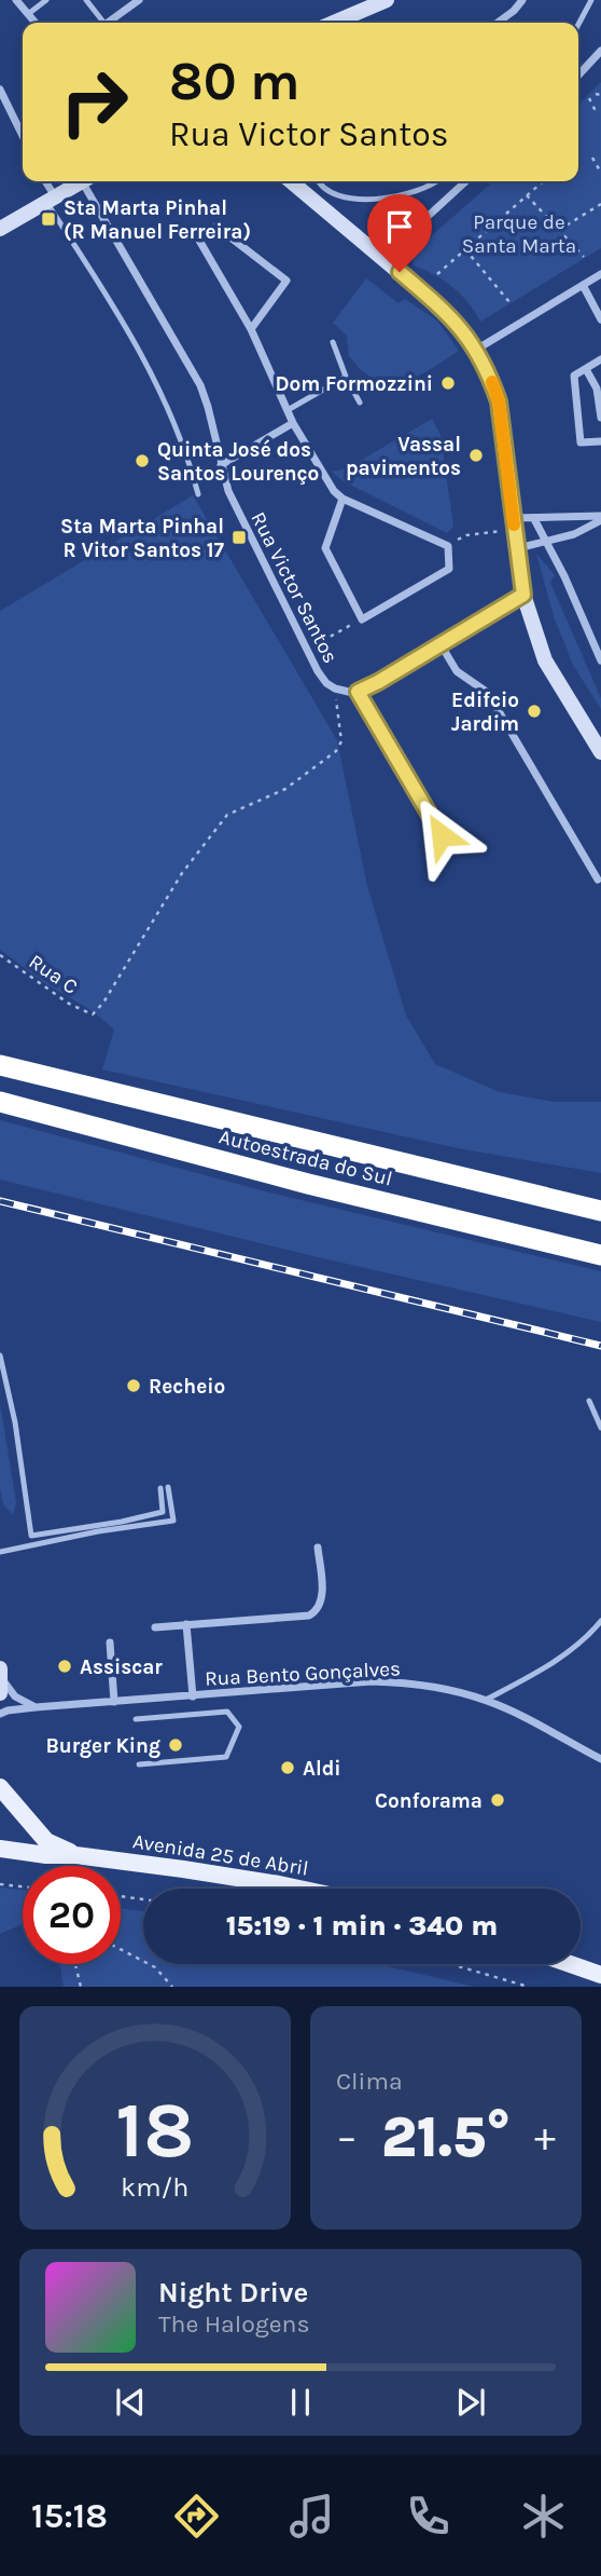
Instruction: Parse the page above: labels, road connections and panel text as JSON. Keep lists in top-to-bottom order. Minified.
{"streets":{"highway":["Autoestrada do Sul"],"main road":["Avenida 25 de Abril"],"street":["Rua Victor Santos","Rua Bento Gonçalves"],"path":["Rua C"]},"crossings":[["Rua Victor Santos","Rua C"]],"parks":["Parque de Santa Marta"],"places":{"transit":["Sta Marta Pinhal (R Manuel Ferreira)","Sta Marta Pinhal R Vitor Santos 17"],"other":["Dom Formozzini","Vassal pavimentos","Quinta José dos Santos Lourenço","Edifcio Jardim","Recheio","Assiscar","Burger King","Aldi","Conforama"]},"page":{"turn":["80 m","Rua Victor Santos"],"limit":"20","trip":"15:19 · 1 min · 340 m","tile":"Clima","heat":["−","21.5°","+"],"song":["Night Drive","The Halogens"],"tabs":"15:18","gauge":["18","km/h"]}}
